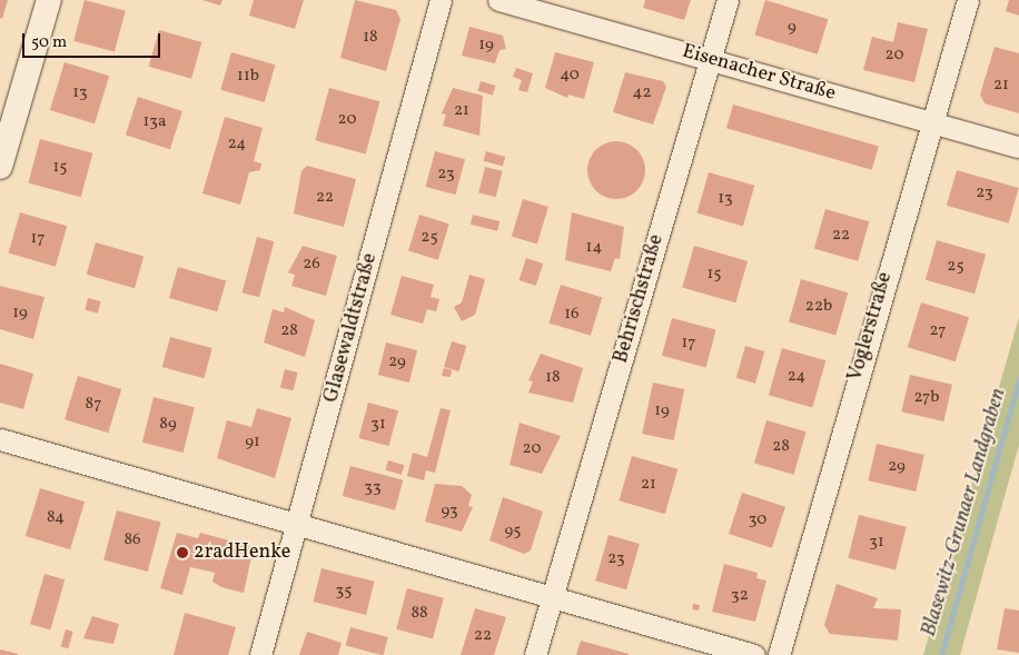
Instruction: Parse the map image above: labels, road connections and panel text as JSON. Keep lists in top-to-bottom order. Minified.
{"streets":{"street":["Eisenacher Straße","Behrischstraße","Voglerstraße","Glasewaldtstraße"]},"crossings":[["Eisenacher Straße","Behrischstraße"],["Eisenacher Straße","Voglerstraße"]],"water":["Blasewitz‐Grunaer Landgraben"],"places":["2radHenke"],"house_numbers":["9","18","19","20","40","11b","21","13","42","21","20","13a","24","15","23","23","22","13","22","25","17","14","26","25","15","22b","19","16","28","27","17","29","24","18","27b","87","19","89","31","91","28","20","29","21","33","93","84","30","95","86","31","23","35","32","88","22"],"scale_bar":"50 m"}
